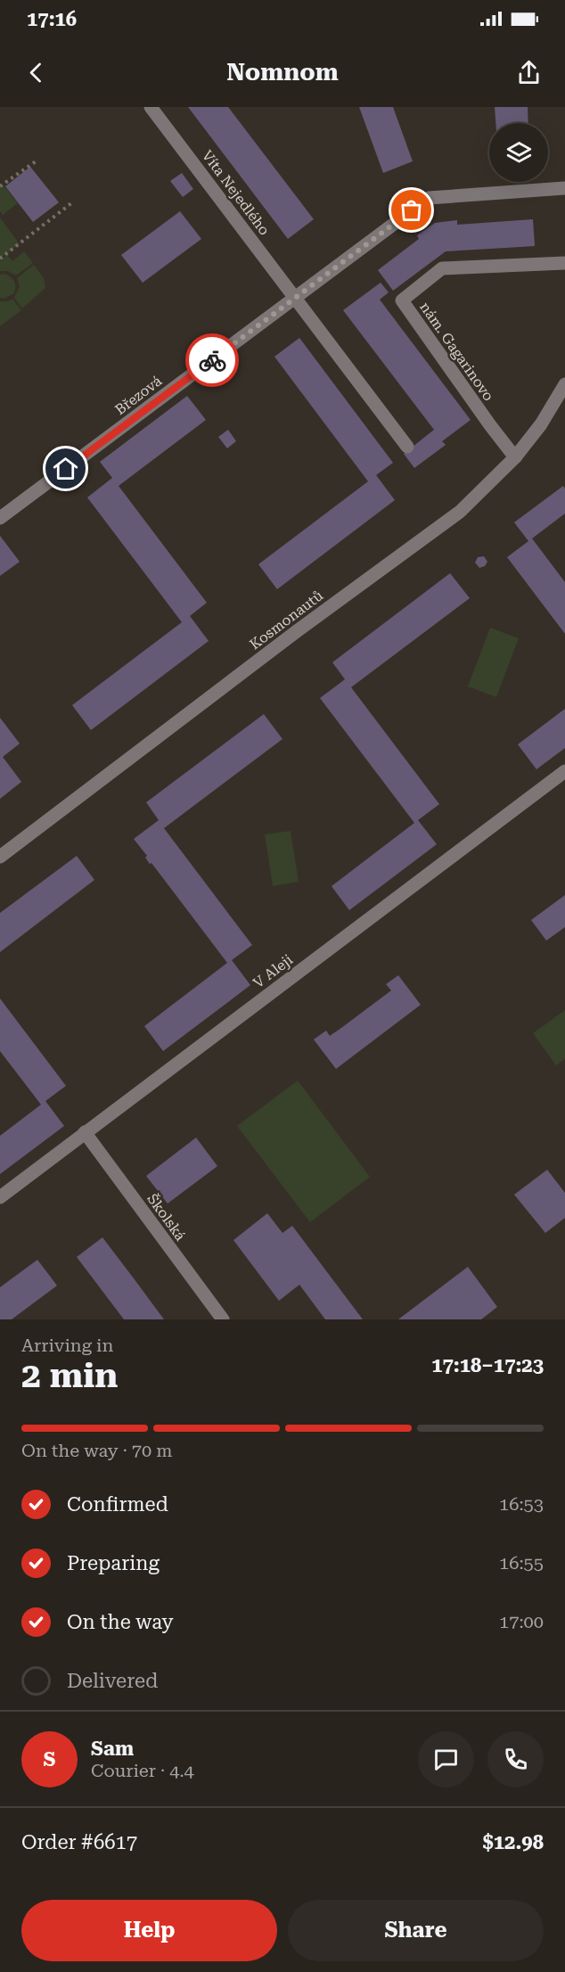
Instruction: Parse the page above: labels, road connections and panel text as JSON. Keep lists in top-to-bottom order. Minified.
{"streets":{"street":["Víta Nejedlého","nám. Gagarinovo","Březová","Kosmonautů","V Aleji","Školská"]},"crossings":[["Víta Nejedlého","Březová"],["nám. Gagarinovo","Kosmonautů"],["V Aleji","Školská"]],"page":{"status":"17:16","header":"Nomnom","heading":["2 min","Arriving in","17:18–17:23"],"panel":["Sam","Courier · 4.4","Order #6617","$12.98"],"bar":"On the way · 70 m","list":[["Confirmed","16:53"],["Preparing","16:55"],["On the way","17:00"],"Delivered"],"round":"S","buttons":["Help","Share"]}}
